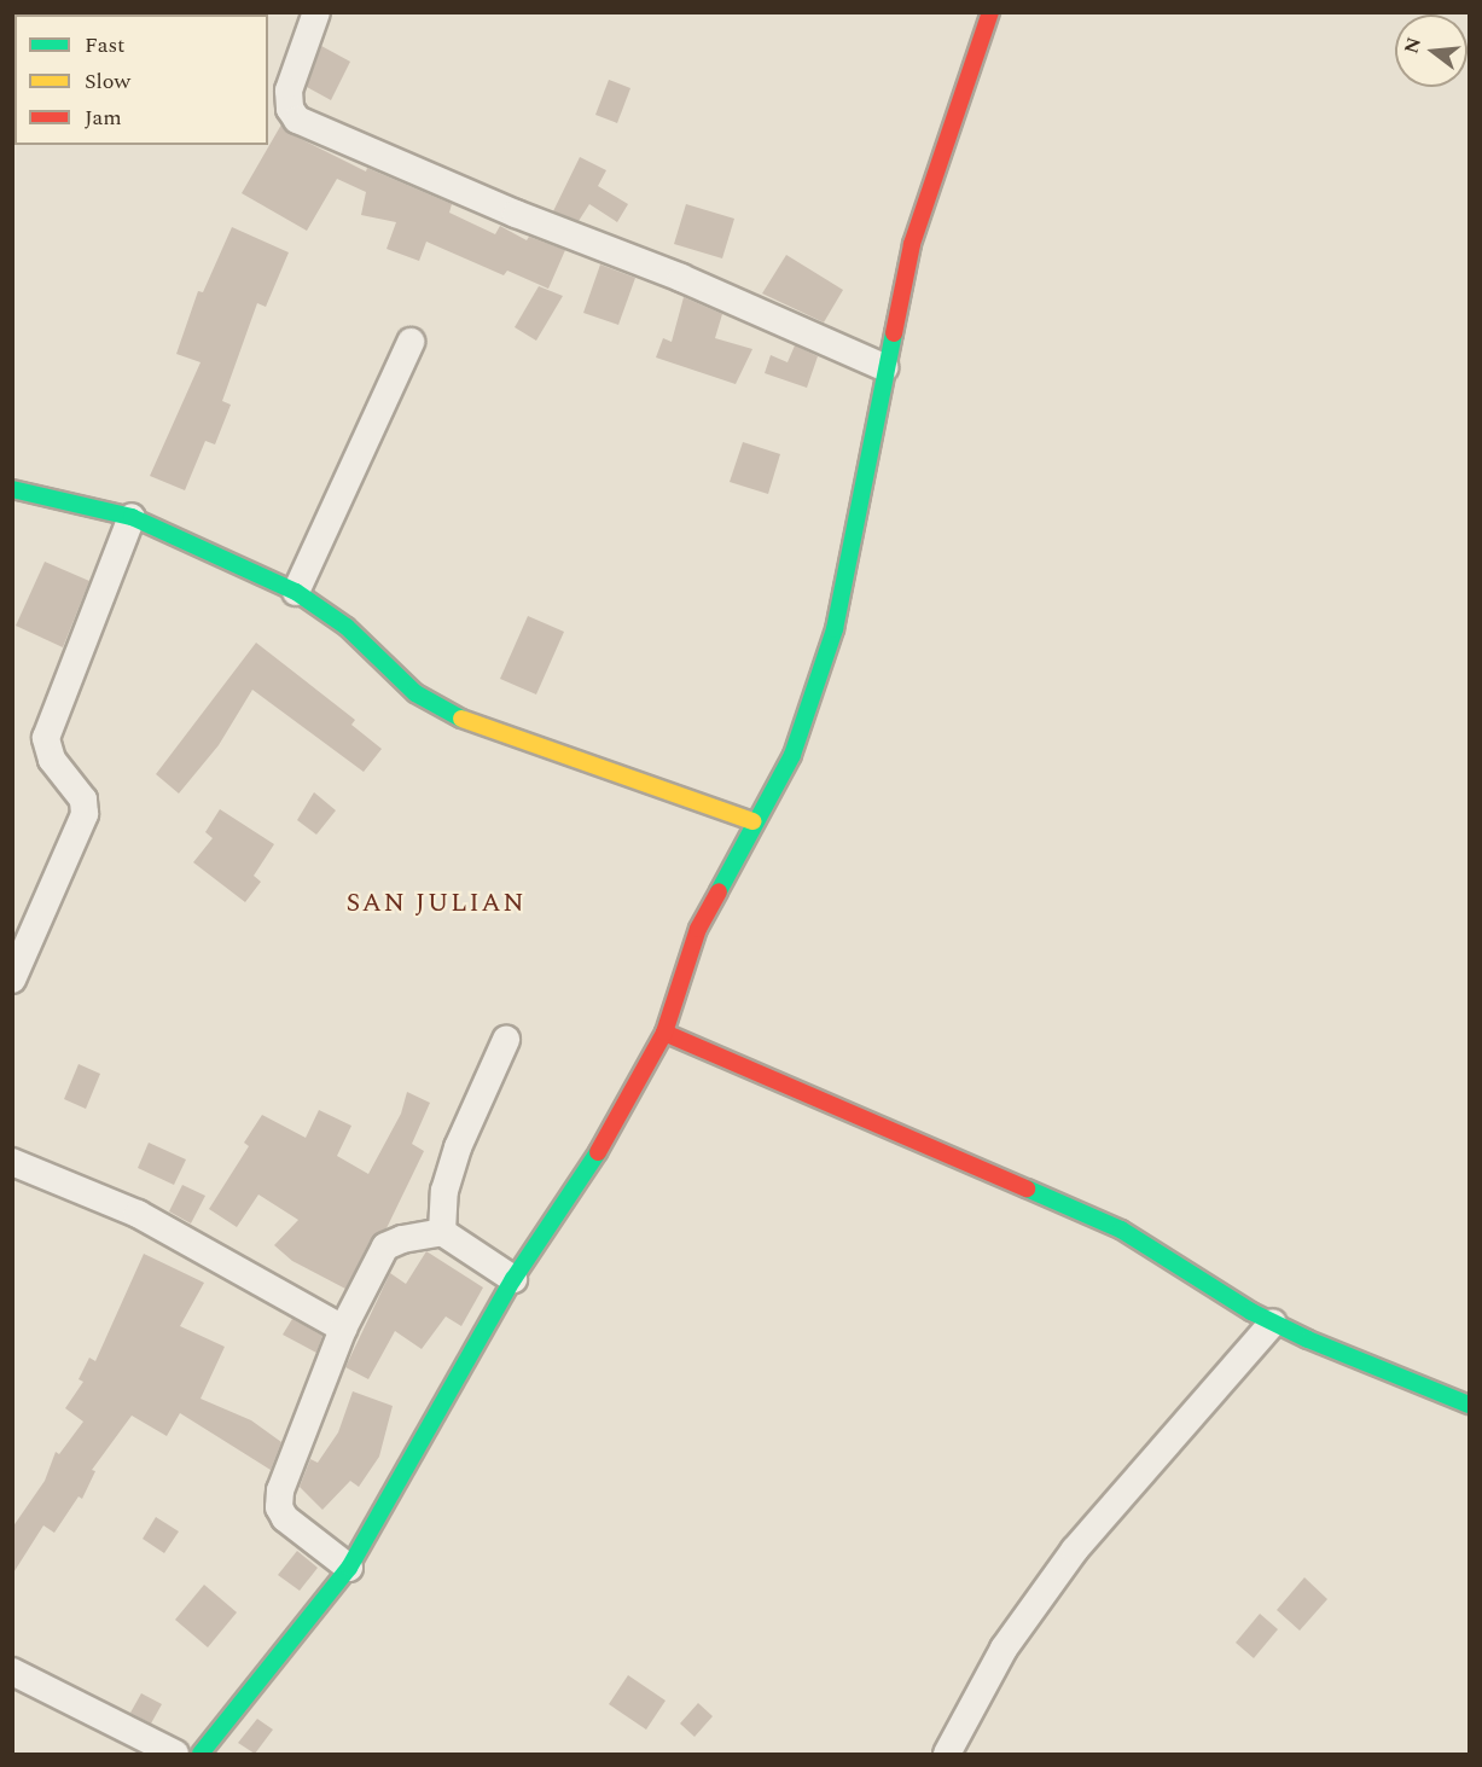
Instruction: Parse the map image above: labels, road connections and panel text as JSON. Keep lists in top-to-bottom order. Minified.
{"districts":["SAN JULIAN"],"legend":["Fast","Slow","Jam"],"north":"left"}
